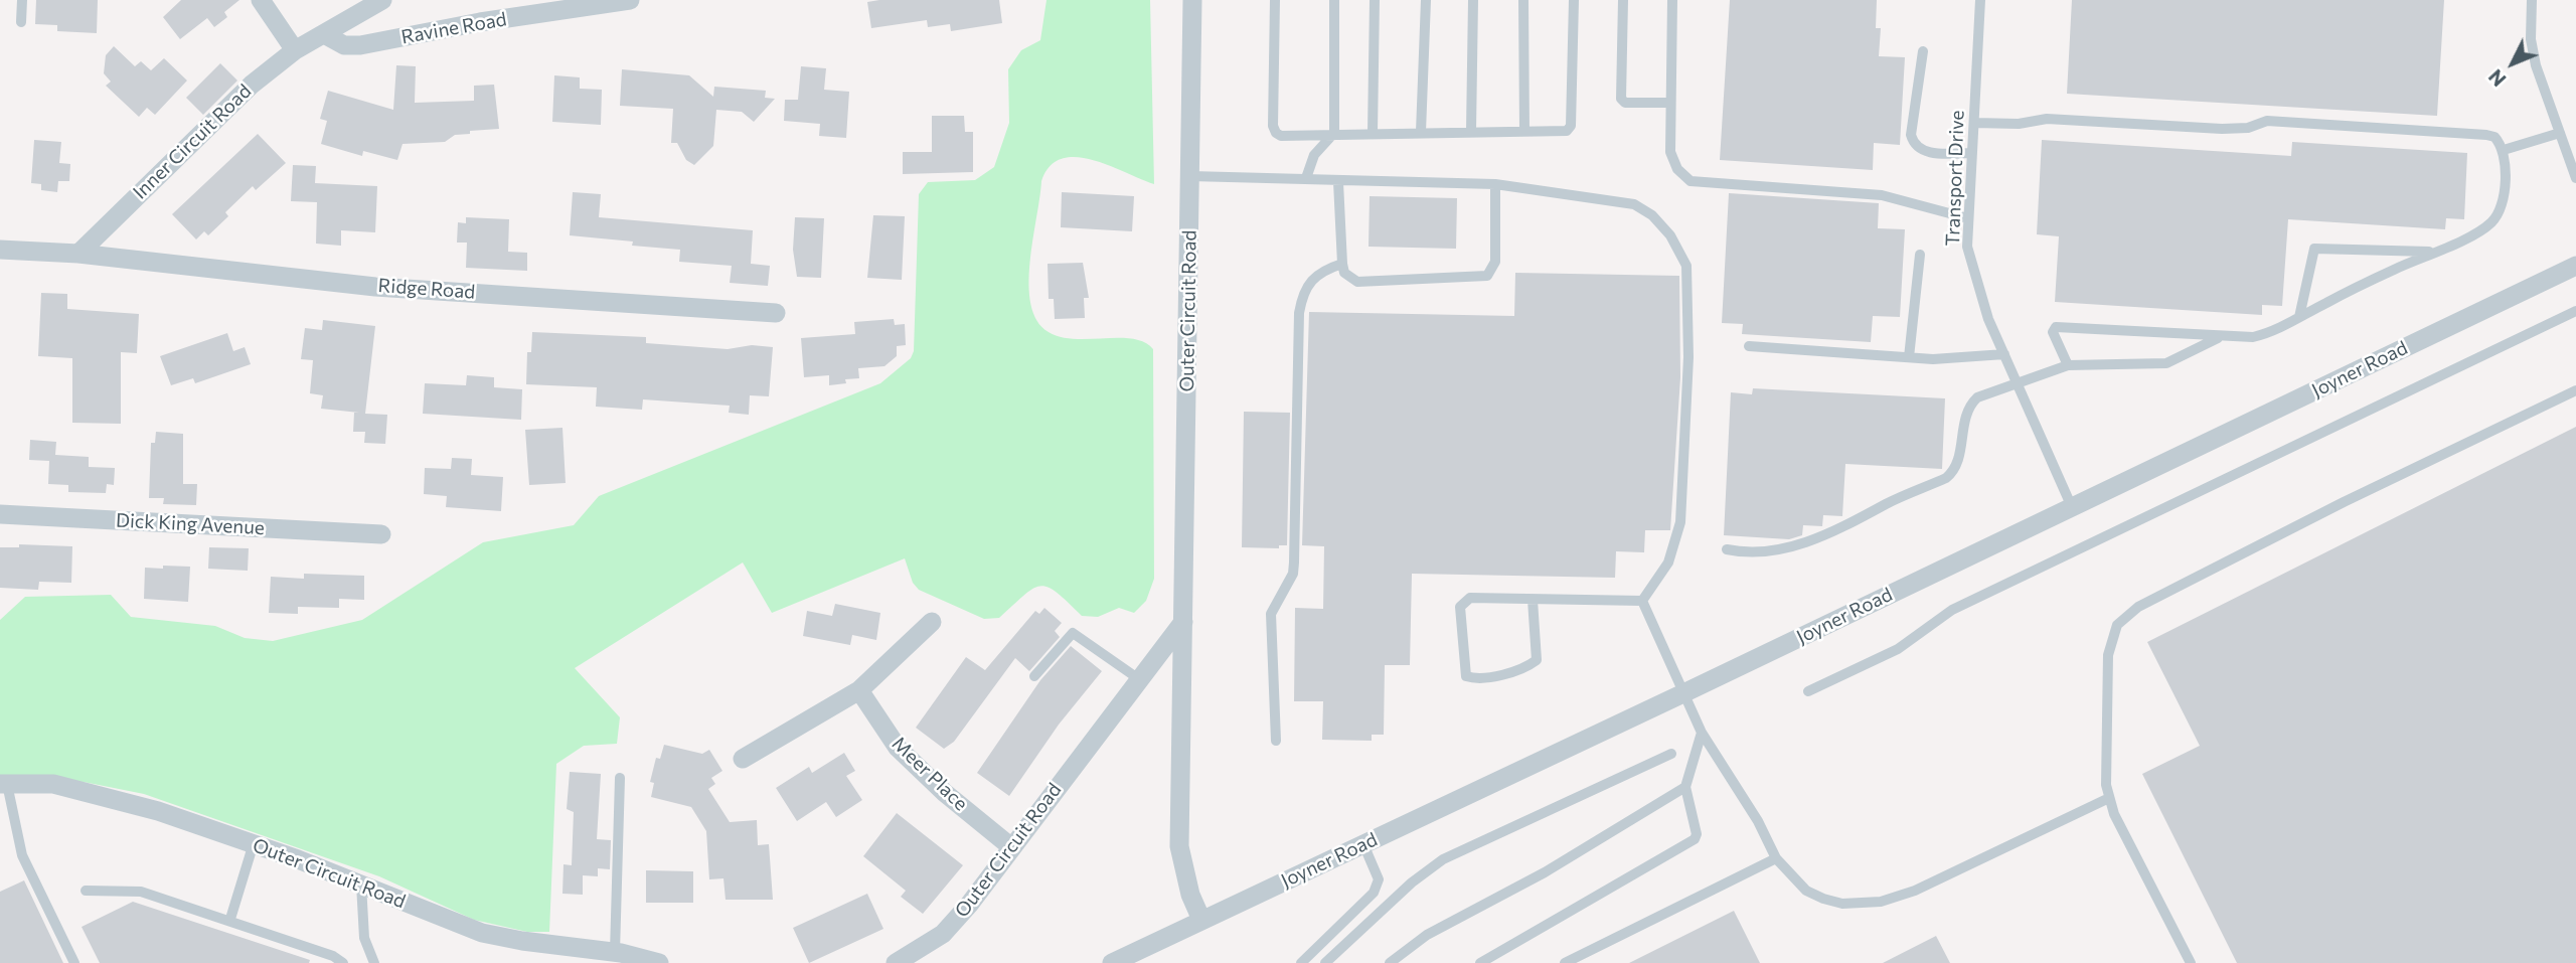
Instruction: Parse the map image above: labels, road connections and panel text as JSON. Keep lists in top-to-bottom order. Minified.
{"streets":{"street":["Ravine Road","Inner Circuit Road","Ridge Road","Outer Circuit Road","Joyner Road","Dick King Avenue","Meer Place"],"lane":["Transport Drive"]},"crossings":[["Ravine Road","Inner Circuit Road"],["Inner Circuit Road","Ridge Road"],["Transport Drive","Joyner Road"],["Outer Circuit Road","Joyner Road"],["Outer Circuit Road","Meer Place"]],"north":"bottom left"}
